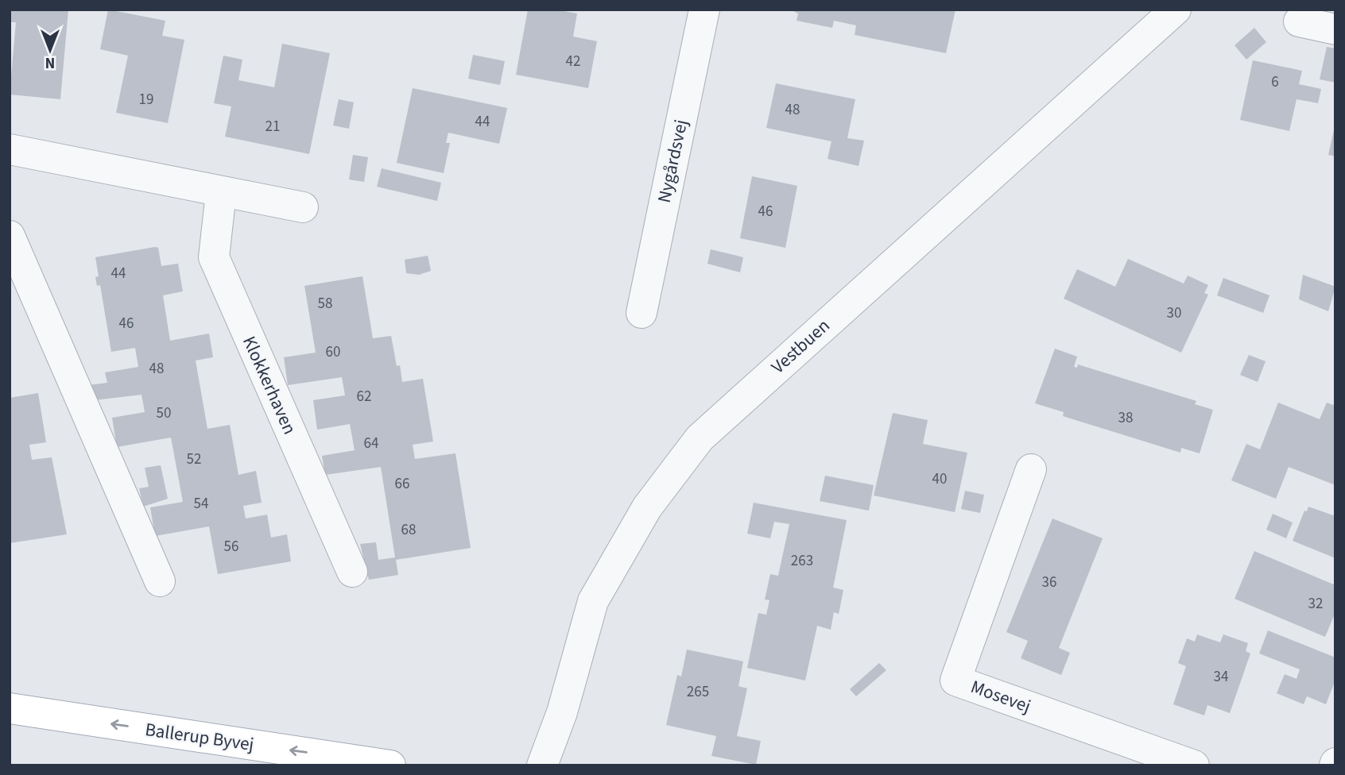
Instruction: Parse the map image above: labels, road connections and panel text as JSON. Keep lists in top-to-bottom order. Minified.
{"streets":{"main road":["Ballerup Byvej"],"street":["Nygårdsvej","Vestbuen","Klokkerhaven","Mosevej"]},"one_way":["Ballerup Byvej"],"house_numbers":["42","6","19","48","44","21","46","44","58","30","46","60","48","62","50","38","64","52","40","66","54","68","56","263","36","32","34","265"],"north":"bottom"}
